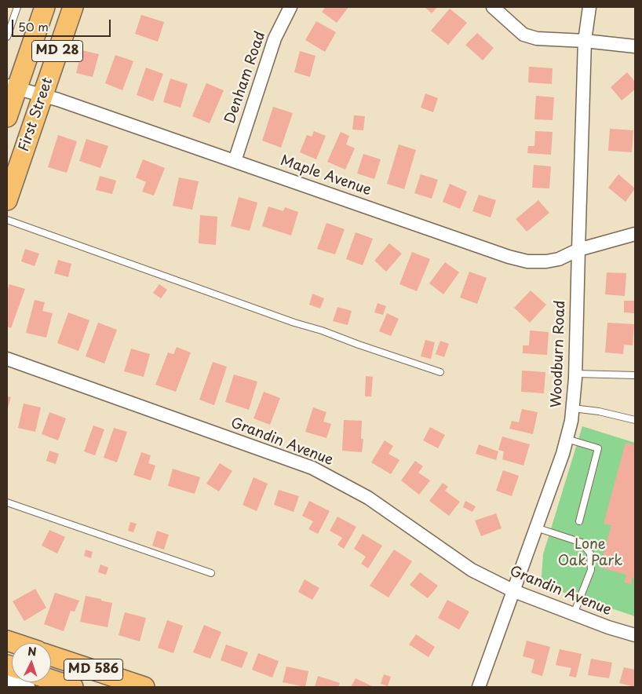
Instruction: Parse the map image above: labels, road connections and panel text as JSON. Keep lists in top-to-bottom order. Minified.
{"streets":{"main road":["MD 28","First Street","MD 586"],"street":["Denham Road","Maple Avenue","Woodburn Road","Grandin Avenue"]},"crossings":[["Denham Road","Maple Avenue"],["First Street","Maple Avenue"],["Maple Avenue","Woodburn Road"],["Woodburn Road","Grandin Avenue"]],"parks":["Lone Oak Park"],"scale_bar":"50 m","north":"top"}
